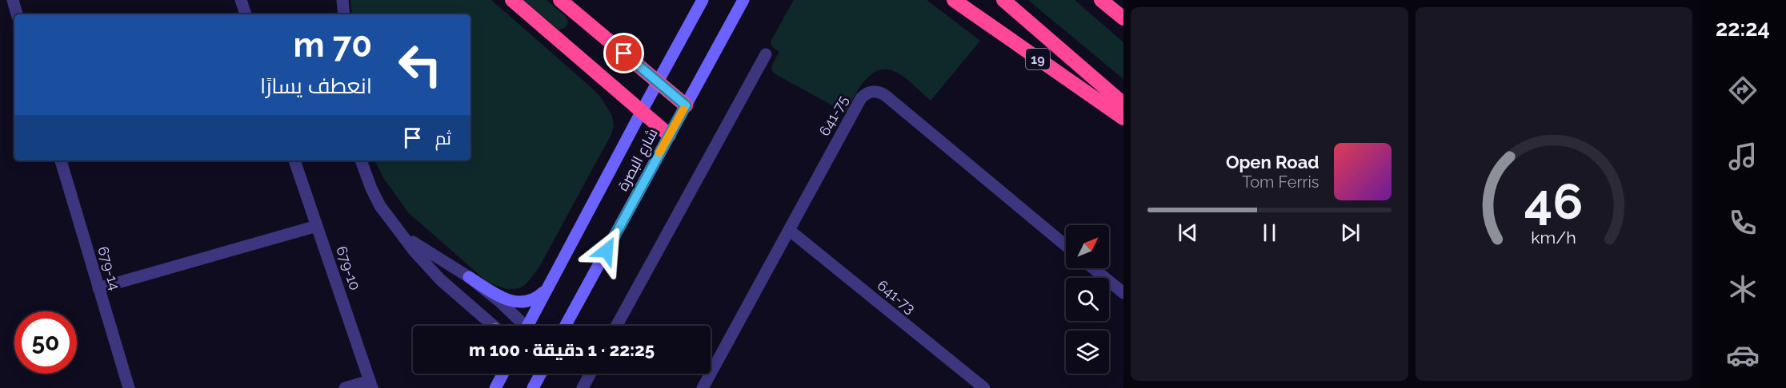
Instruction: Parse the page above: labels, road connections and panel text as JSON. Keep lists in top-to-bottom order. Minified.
{"streets":{"highway":["19"],"main road":["شارع البصرة"],"street":["641-75","679-14","679-10","641-73"]},"crossings":[["641-75","641-73"]],"north":"top right","page":{"tabs":"22:24","turn":["70 m","انعطف يسارًا"],"then":"ثم","song":["Open Road","Tom Ferris"],"limit":"50","trip":"22:25 · 1 دقيقة · 100 m","gauge":["46","km/h"]}}
